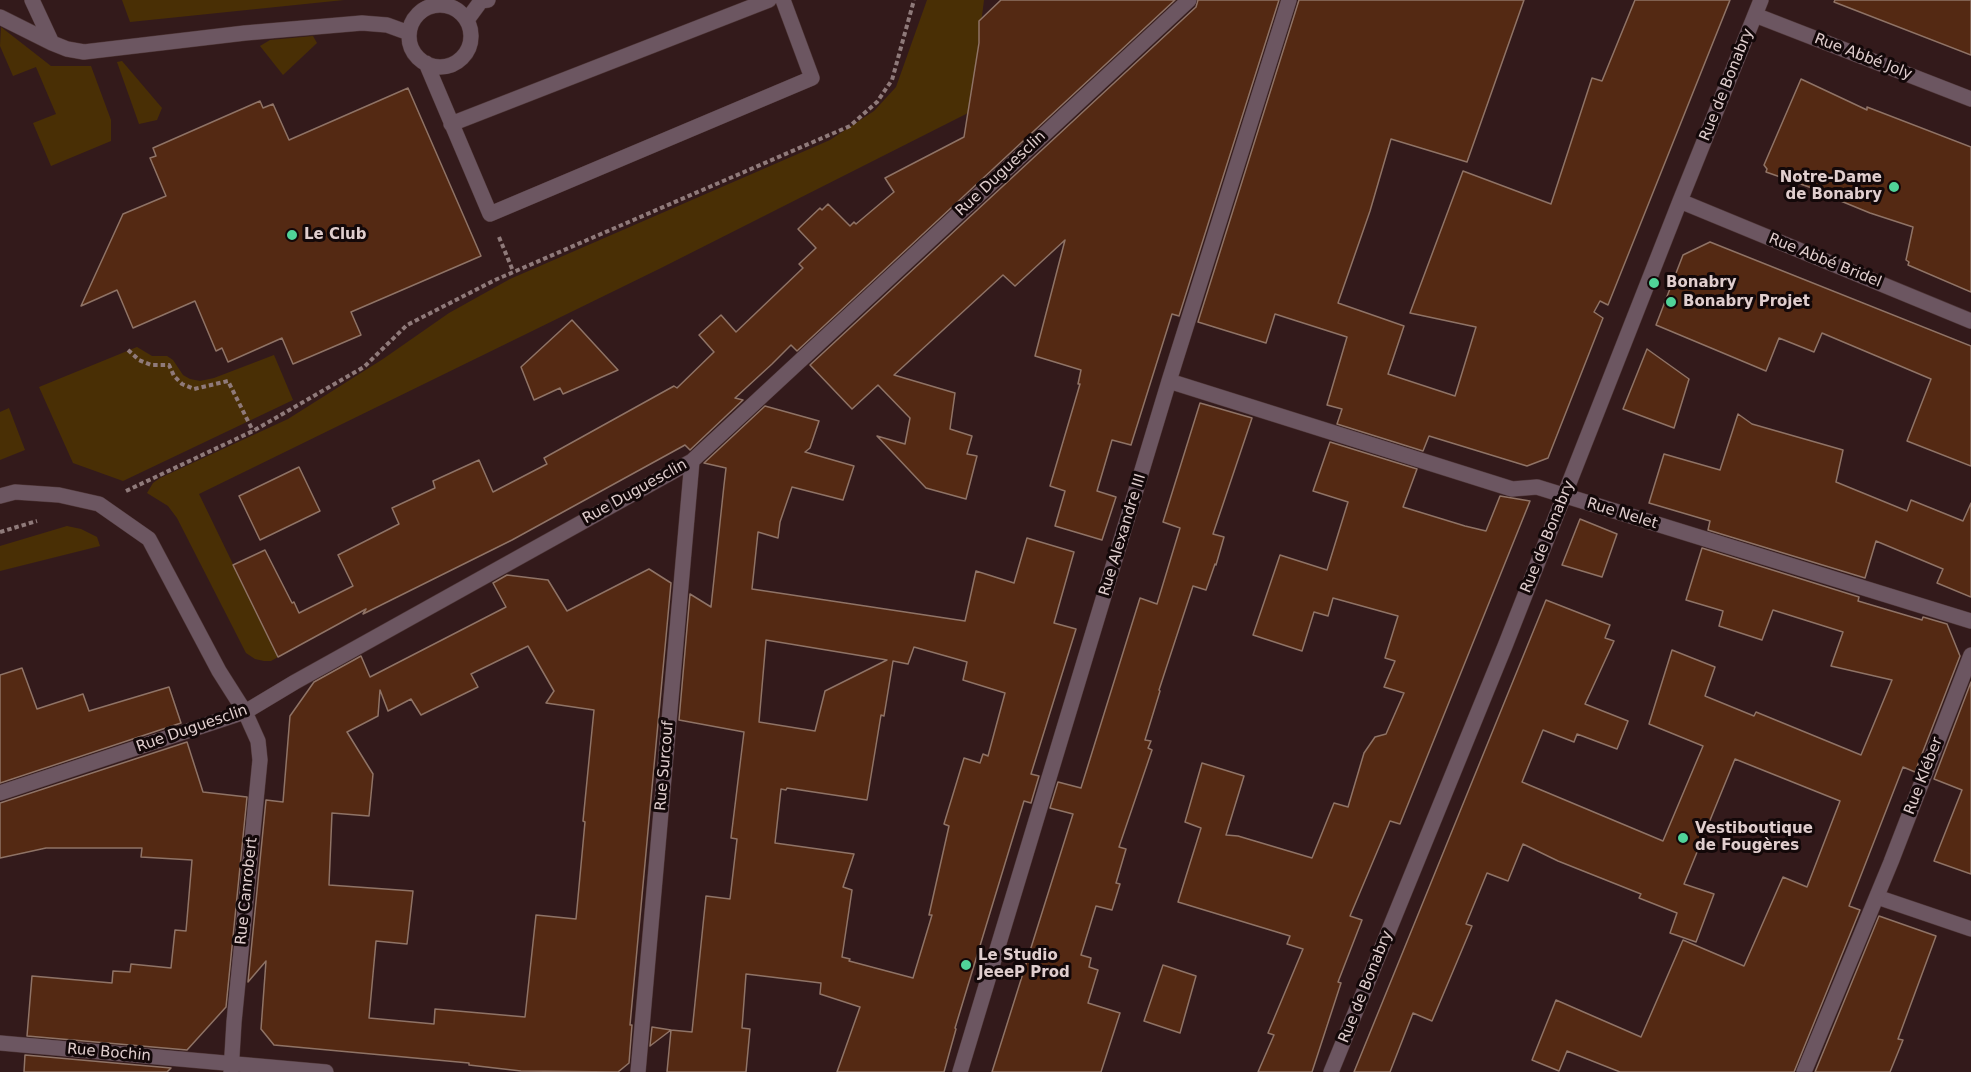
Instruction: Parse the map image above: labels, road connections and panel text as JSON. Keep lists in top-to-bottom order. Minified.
{"streets":{"street":["Rue Abbé Joly","Rue de Bonabry","Rue Duguesclin","Rue Abbé Bridel","Rue Nelet","Rue Alexandre III","Rue Surcouf","Rue Kléber","Rue Canrobert","Rue Bochin"]},"crossings":[["Rue Abbé Joly","Rue de Bonabry"],["Rue de Bonabry","Rue Abbé Bridel"],["Rue de Bonabry","Rue Nelet"],["Rue Duguesclin","Rue Surcouf"],["Rue Duguesclin","Rue Canrobert"],["Rue Nelet","Rue Alexandre III"],["Rue Canrobert","Rue Bochin"]],"places":["Notre-Dame de Bonabry","Le Club","Bonabry","Bonabry Projet","Vestiboutique de Fougères","Le Studio JeeeP Prod"]}
